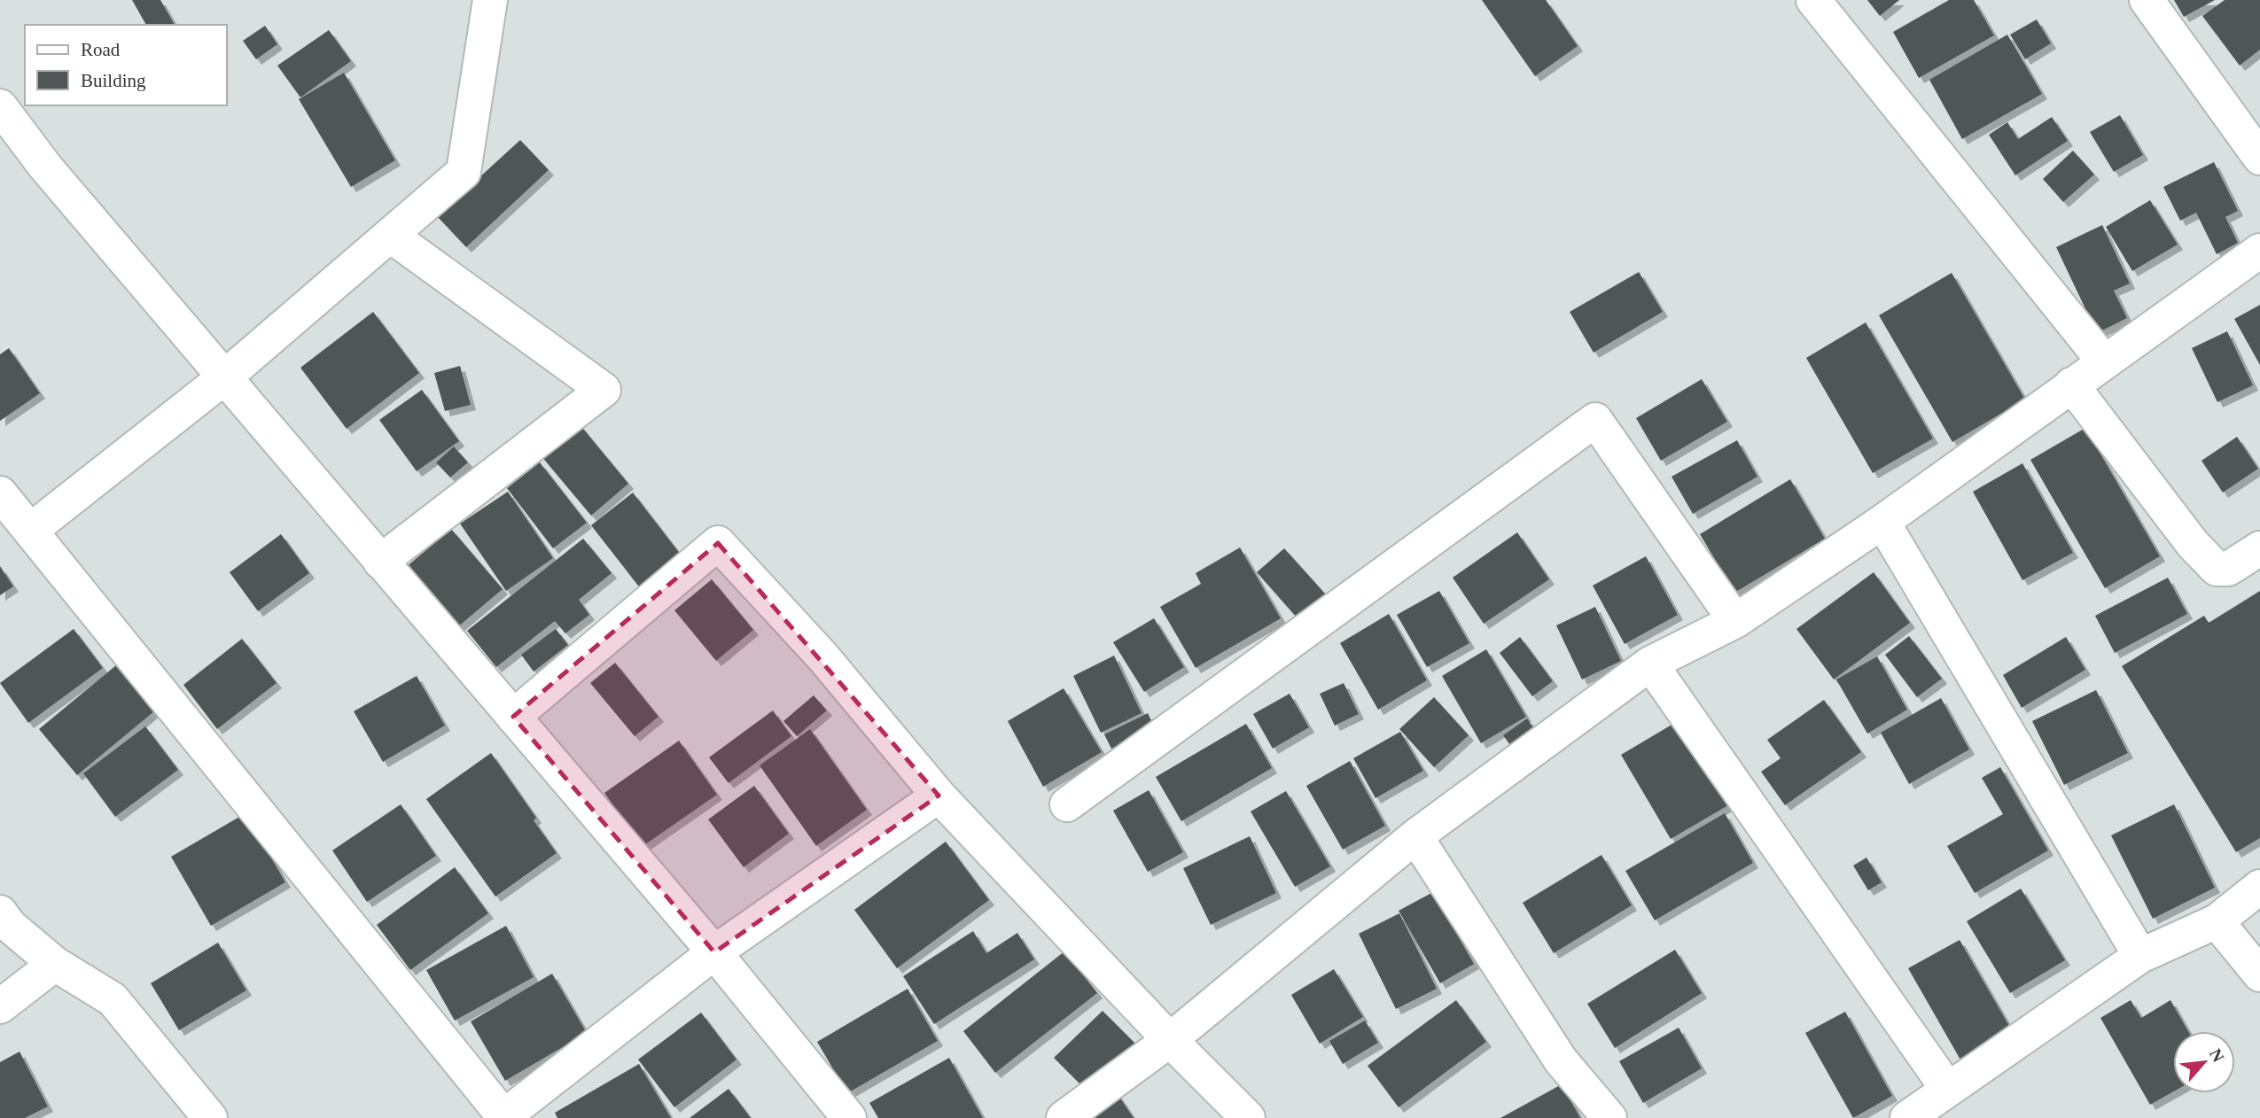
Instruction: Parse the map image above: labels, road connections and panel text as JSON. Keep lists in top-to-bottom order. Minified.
{"legend":["Road","Building"],"north":"top right"}
